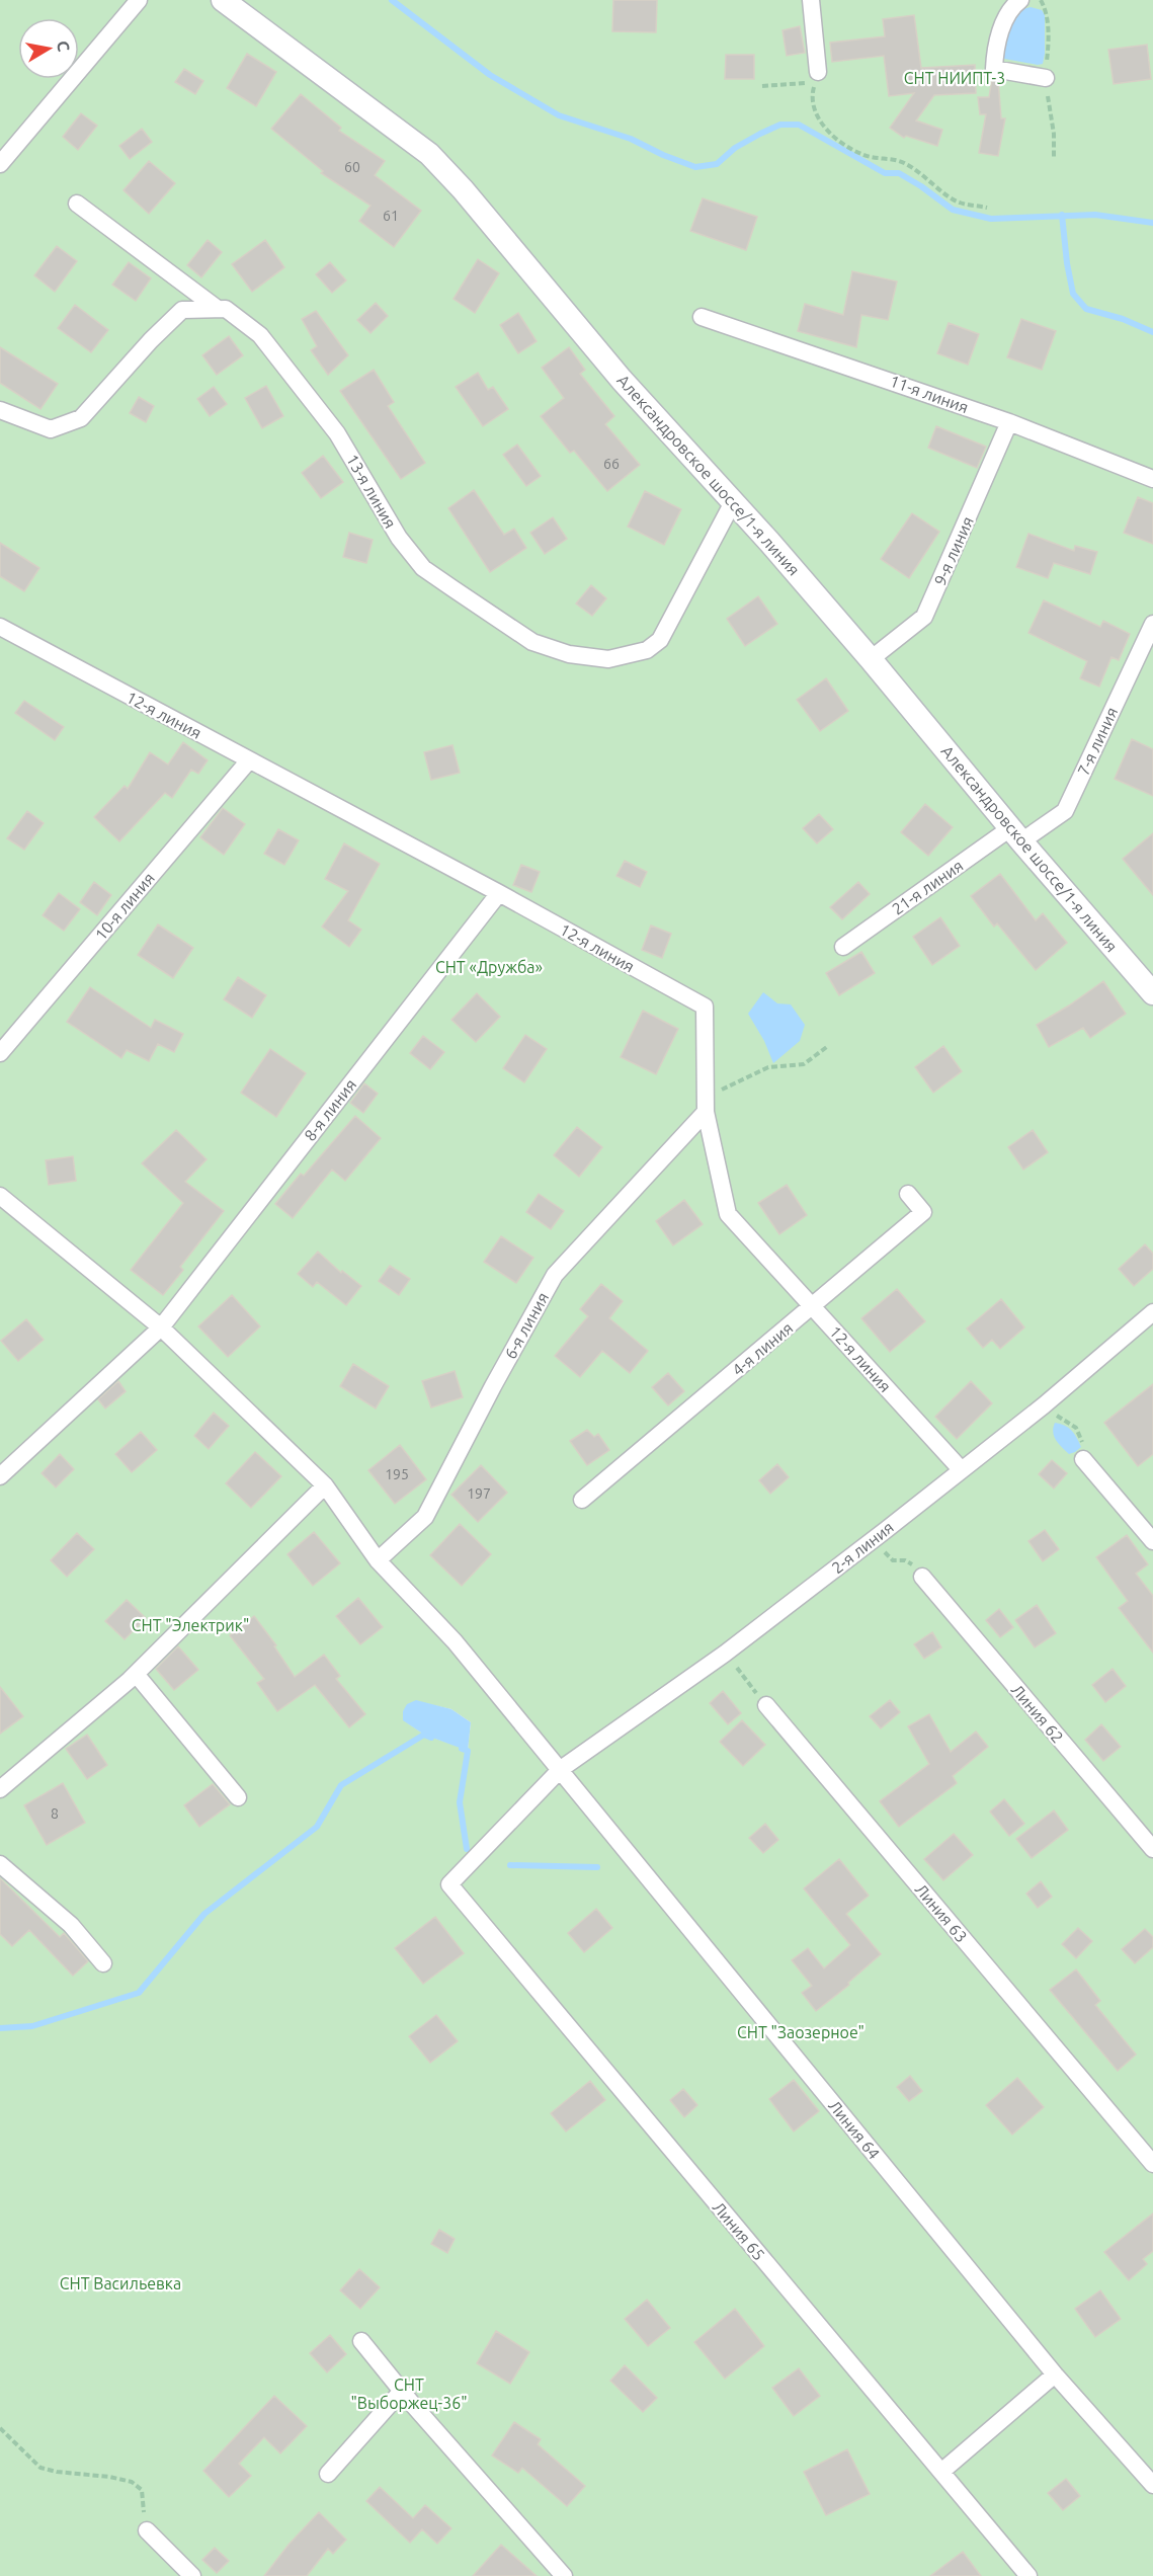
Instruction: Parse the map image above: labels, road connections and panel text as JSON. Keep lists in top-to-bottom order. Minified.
{"streets":{"street":["11-я линия","Александровское шоссе/1-я линия","13-я линия","9-я линия","12-я линия","7-я линия","21-я линия","10-я линия","8-я линия","6-я линия","4-я линия","2-я линия","Линия 62","Линия 63","Линия 64","Линия 65"]},"crossings":[["11-я линия","9-я линия"],["Александровское шоссе/1-я линия","13-я линия"],["Александровское шоссе/1-я линия","9-я линия"],["Александровское шоссе/1-я линия","7-я линия"],["Александровское шоссе/1-я линия","21-я линия"],["12-я линия","10-я линия"],["12-я линия","8-я линия"],["12-я линия","6-я линия"],["12-я линия","4-я линия"],["12-я линия","2-я линия"],["7-я линия","21-я линия"],["8-я линия","Линия 64"],["6-я линия","Линия 64"],["2-я линия","Линия 64"],["2-я линия","Линия 65"]],"parks":["СНТ НИИПТ-3","СНТ «Дружба»","СНТ \"Электрик\"","СНТ \"Заозерное\"","СНТ Васильевка","СНТ \"Выборжец-36\""],"house_numbers":["60","61","66","195","197","8"],"north":"right"}
